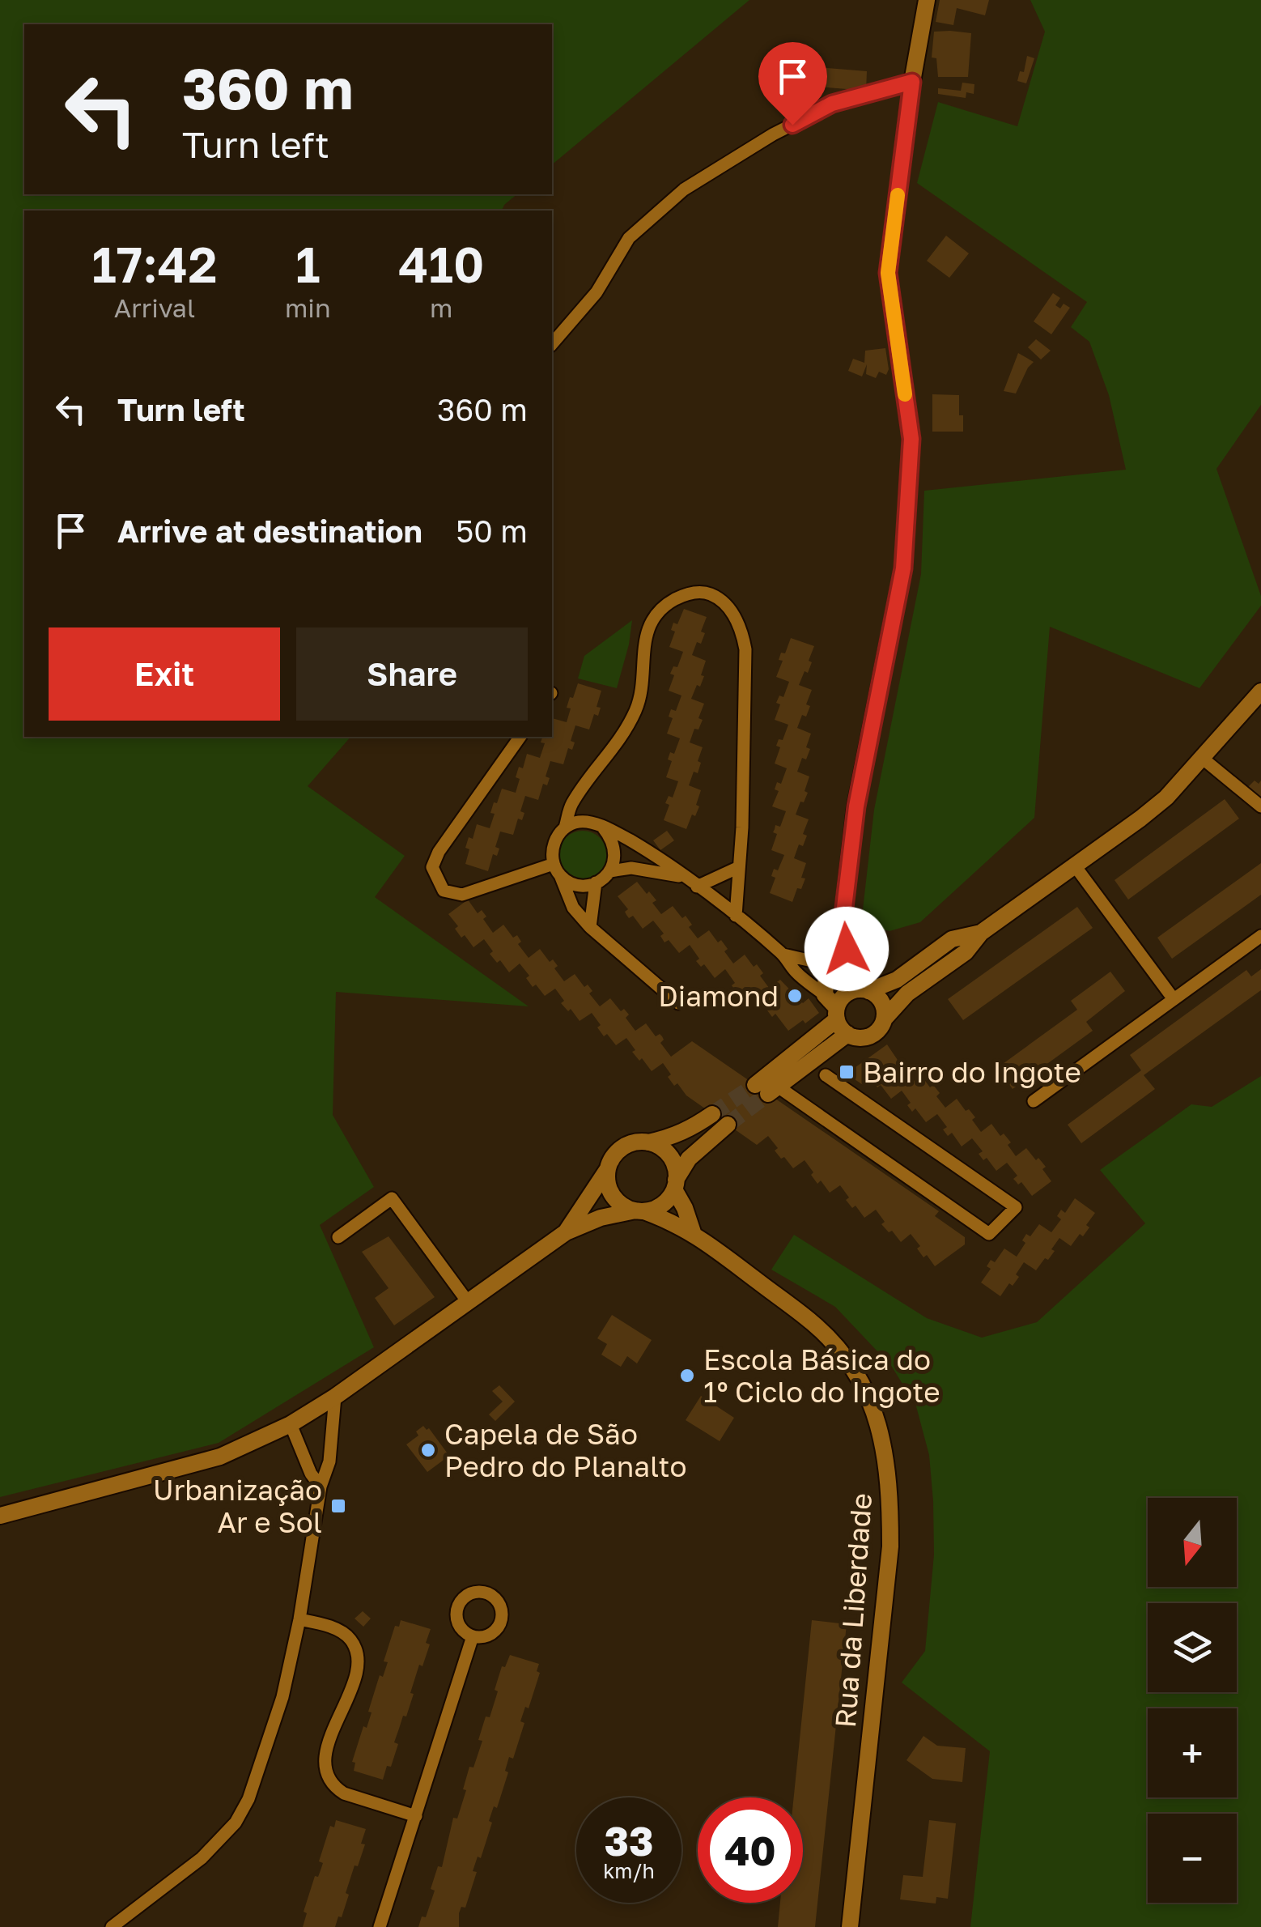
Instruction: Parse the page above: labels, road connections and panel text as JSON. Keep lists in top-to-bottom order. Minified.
{"streets":{"street":["Rua da Liberdade"]},"places":{"other":["Diamond","Escola Básica do 1º Ciclo do Ingote","Capela de São Pedro do Planalto"],"transit":["Bairro do Ingote","Urbanização Ar e Sol"]},"north":"bottom","page":{"turn":["360 m","Turn left"],"eta":["17:42","Arrival","1","min","410","m"],"list":[{"name":"Turn left","value":"360 m"},{"name":"Arrive at destination","value":"50 m"}],"buttons":["Exit","Share"],"map_buttons":["+","−"],"speed":"33 km/h","limit":"40"}}
